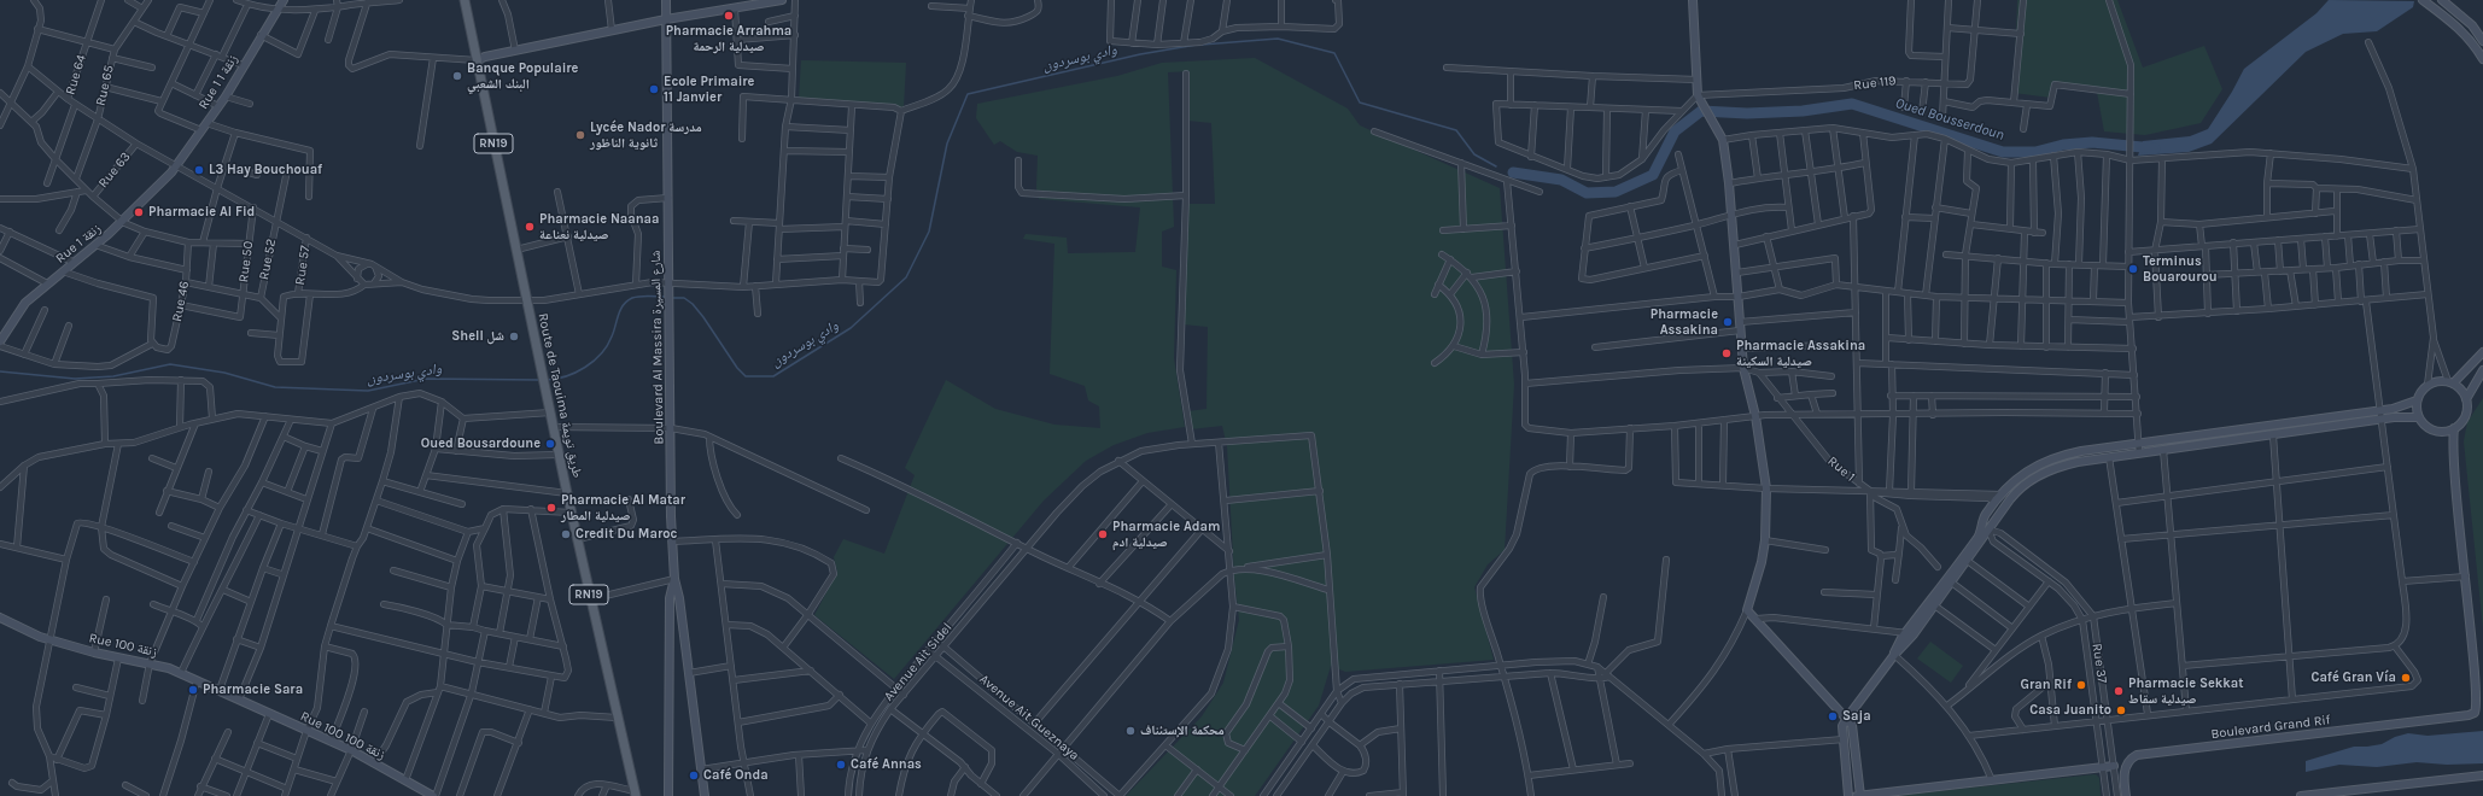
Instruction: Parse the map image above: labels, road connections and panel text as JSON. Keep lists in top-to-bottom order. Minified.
{"streets":{"main road":["RN19","Route de Taouima طريق تويمة"],"street":["Rue 64","Rue 1 زنقة 1","Rue 119","Rue 65","Rue 63","Rue زنقة 1","Rue 52","Rue 50","Rue 57","Rue 46","Boulevard Al Massira شارع المسيرة","Rue 1","Rue 100 زنقة","Avenue Ait Sidel","Rue 37","Avenue Ait Gueznaya","Boulevard Grand Rif","Rue 100 زنقة 100"]},"crossings":[["Rue 64","Rue 1 زنقة 1"],["Rue 64","Rue 65"],["Rue 64","Rue 63"],["Rue 64","Rue زنقة 1"],["Rue 64","Rue 52"],["Rue 64","Rue 50"],["Rue 64","Rue 57"],["Rue 1 زنقة 1","Rue زنقة 1"],["Rue 50","Rue 46"],["Rue 100 زنقة","Rue 100 زنقة 100"],["Avenue Ait Sidel","Avenue Ait Gueznaya"]],"water":["وادي بوسردون","Oued Bousserdoun"],"places":["Pharmacie Arrahma صيدلية الرحمة","Banque Populaire البنك الشعبي","Ecole Primaire 11 Janvier","Lycée Nador مدرسة ثانوية الناظور","L3 Hay Bouchouaf","Pharmacie Al Fid","Pharmacie Naanaa صيدلية نعناعة","Terminus Bouarourou","Pharmacie Assakina","Shell شل","Pharmacie Assakina صيدلية السكينة","Oued Bousardoune","Pharmacie Al Matar صيدلية المطار","Credit Du Maroc","Pharmacie Adam صيدلية ادم","Café Gran Vía","Gran Rif","Pharmacie Sara","Pharmacie Sekkat صيدلية سقاط","Casa Juanito","Saja","محكمة الإستئناف","Café Annas","Café Onda"]}
